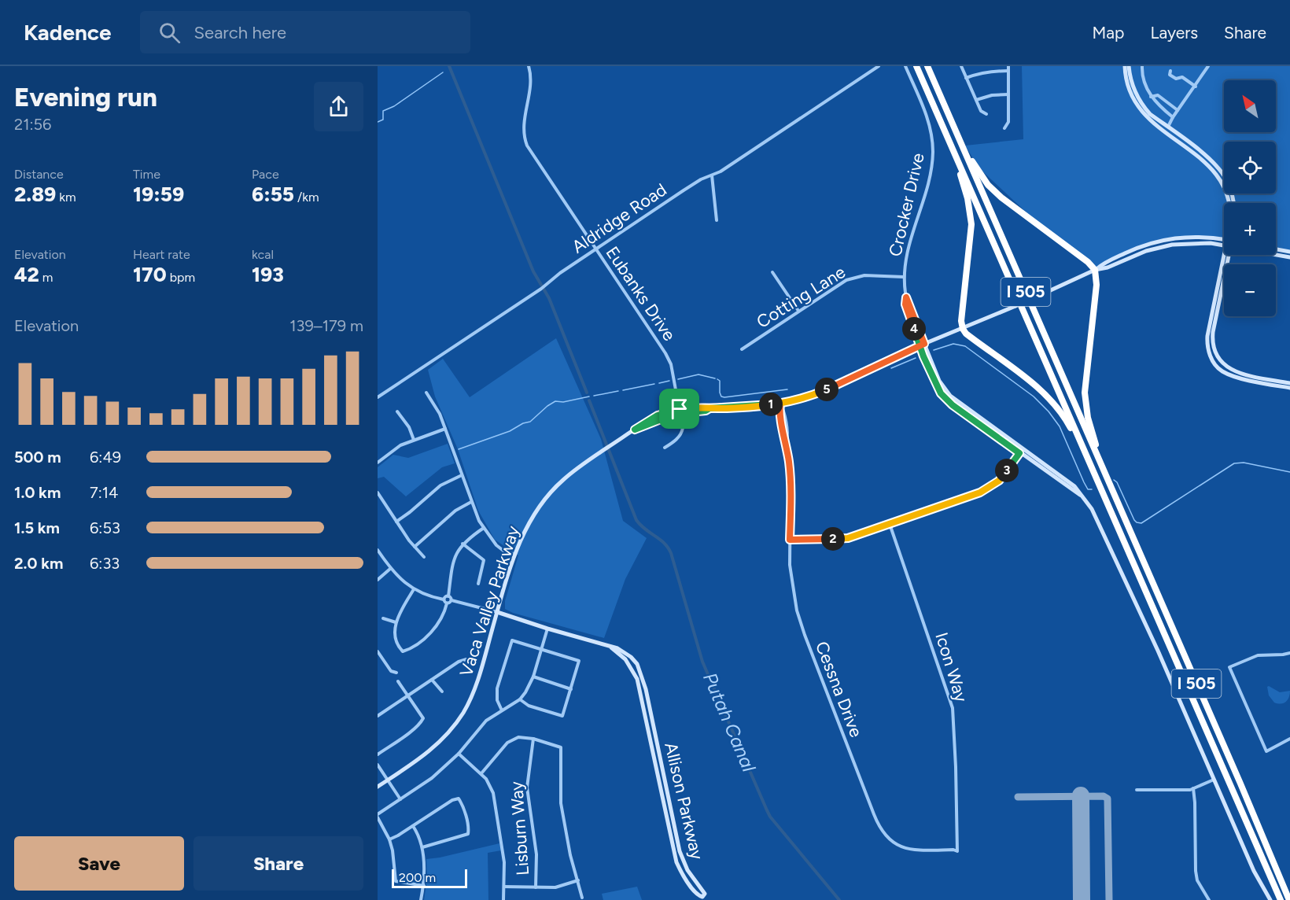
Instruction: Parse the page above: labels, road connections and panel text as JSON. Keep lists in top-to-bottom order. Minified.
{"streets":{"highway":["I 505"],"street":["Crocker Drive","Aldridge Road","Eubanks Drive","Cotting Lane","Vaca Valley Parkway","Icon Way","Cessna Drive","Allison Parkway","Lisburn Way"]},"crossings":[["Crocker Drive","Cotting Lane"],["Crocker Drive","Vaca Valley Parkway"],["Aldridge Road","Eubanks Drive"],["Eubanks Drive","Vaca Valley Parkway"],["Vaca Valley Parkway","Cessna Drive"],["Vaca Valley Parkway","Allison Parkway"],["Icon Way","Cessna Drive"]],"water":["Putah Canal"],"scale_bar":"200 m","north":"top left","page":{"header":"Kadence","search":"Search here","nav":["Map","Layers","Share"],"heading":["Evening run","21:56"],"map_buttons":["+","−"],"stats":[["Distance","2.89 km"],["Time","19:59"],["Pace","6:55 /km"],["Elevation","42 m"],["Heart rate","170 bpm"],["kcal","193"]],"chart":["Elevation","139–179 m"],"pins":["4","5","1","3","2"],"list":[{"name":"500 m","note":"6:49"},{"name":"1.0 km","note":"7:14"},{"name":"1.5 km","note":"6:53"},{"name":"2.0 km","note":"6:33"}],"buttons":["Save","Share"],"scale":"200 m"}}
